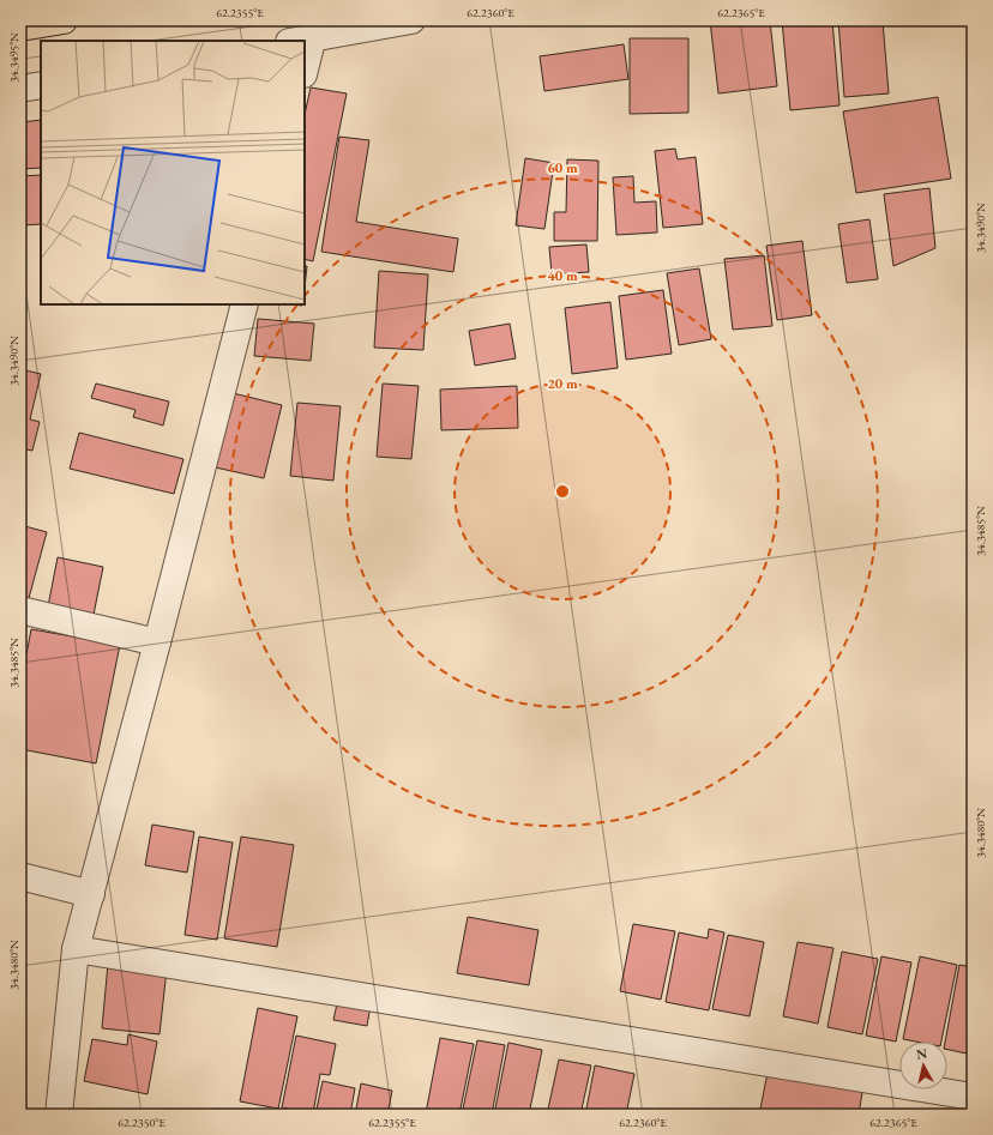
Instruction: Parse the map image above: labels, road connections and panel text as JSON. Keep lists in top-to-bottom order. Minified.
{"north":"top","coordinates":["62.2355°E","62.2360°E","62.2365°E","34.3495°N","34.3490°N","34.3485°N","34.3480°N","62.2350°E"],"rings":["60 m","40 m","20 m"]}
